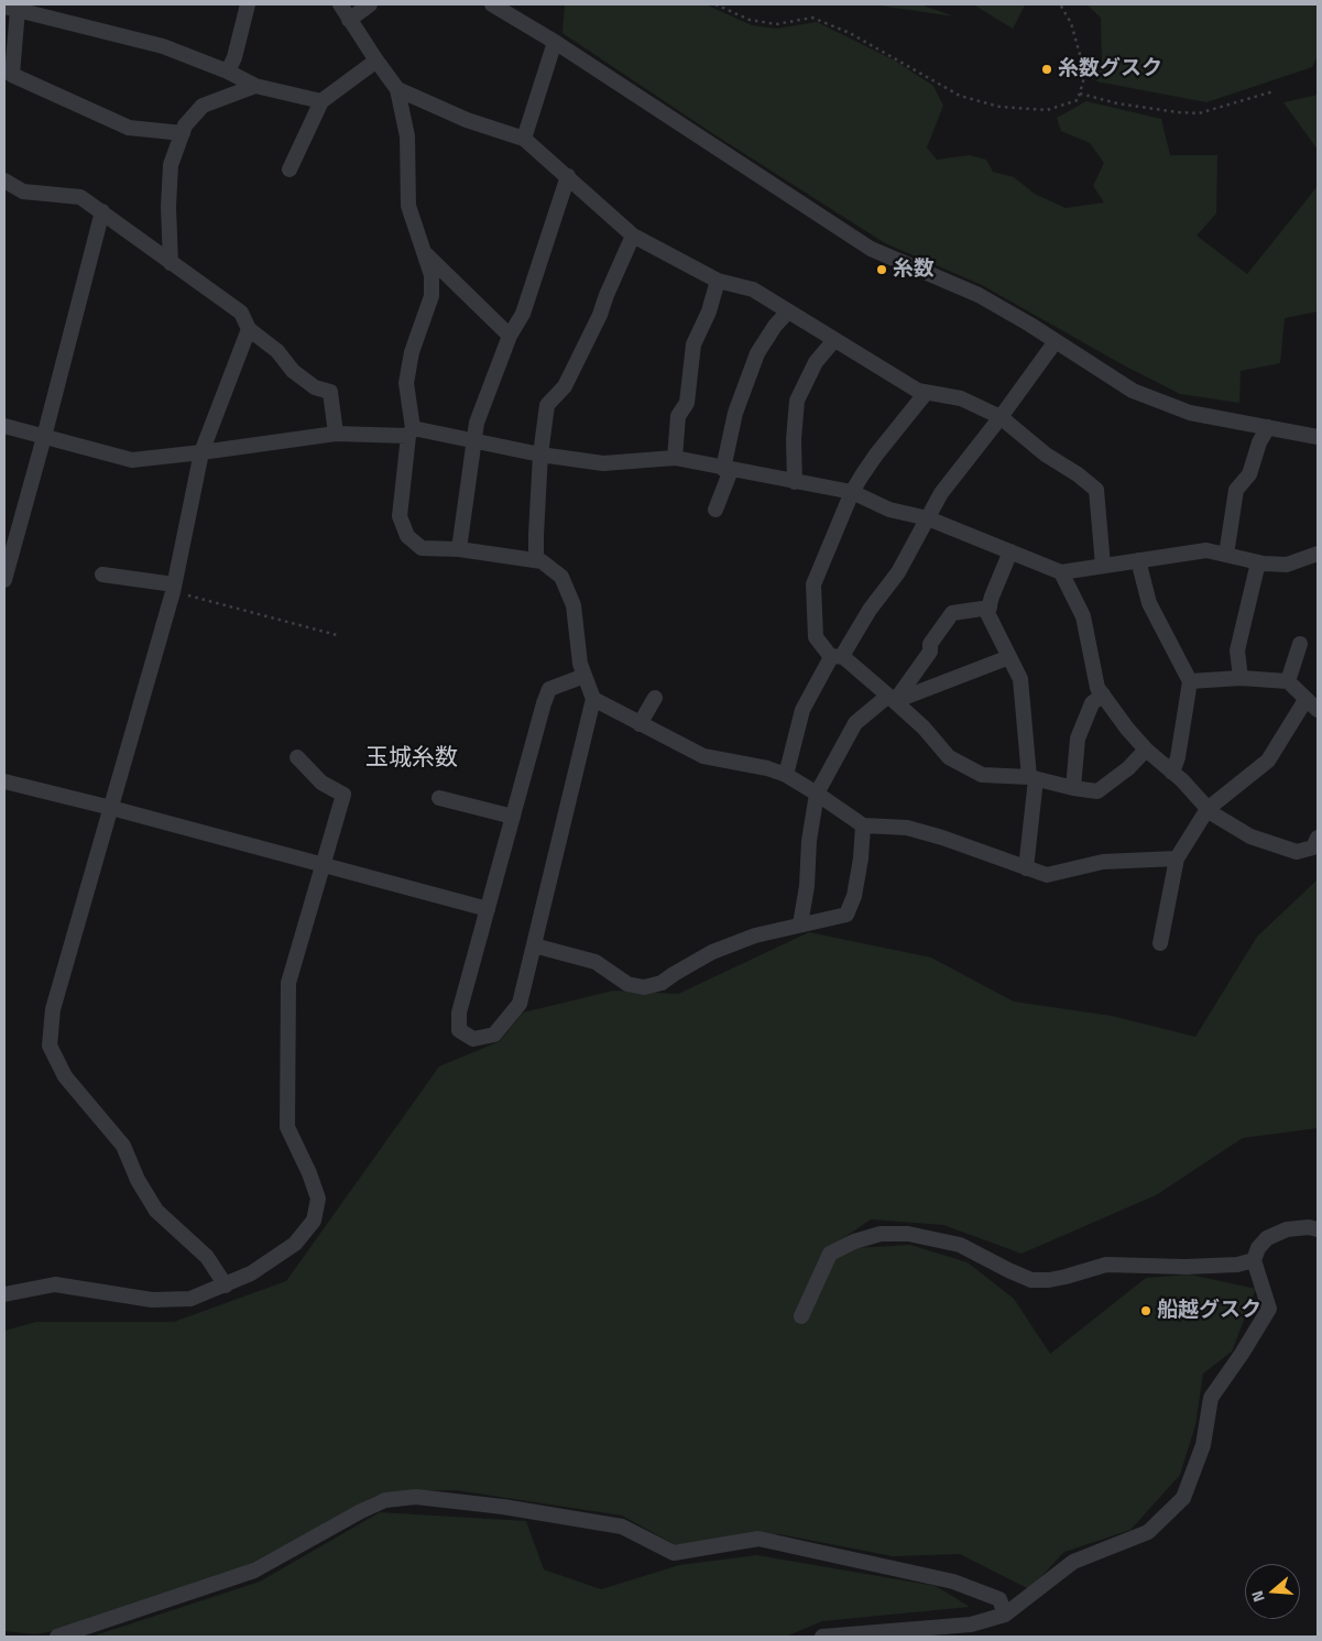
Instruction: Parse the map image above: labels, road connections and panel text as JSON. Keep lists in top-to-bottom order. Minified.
{"districts":["玉城糸数"],"places":["糸数グスク","糸数","船越グスク"],"north":"left"}
